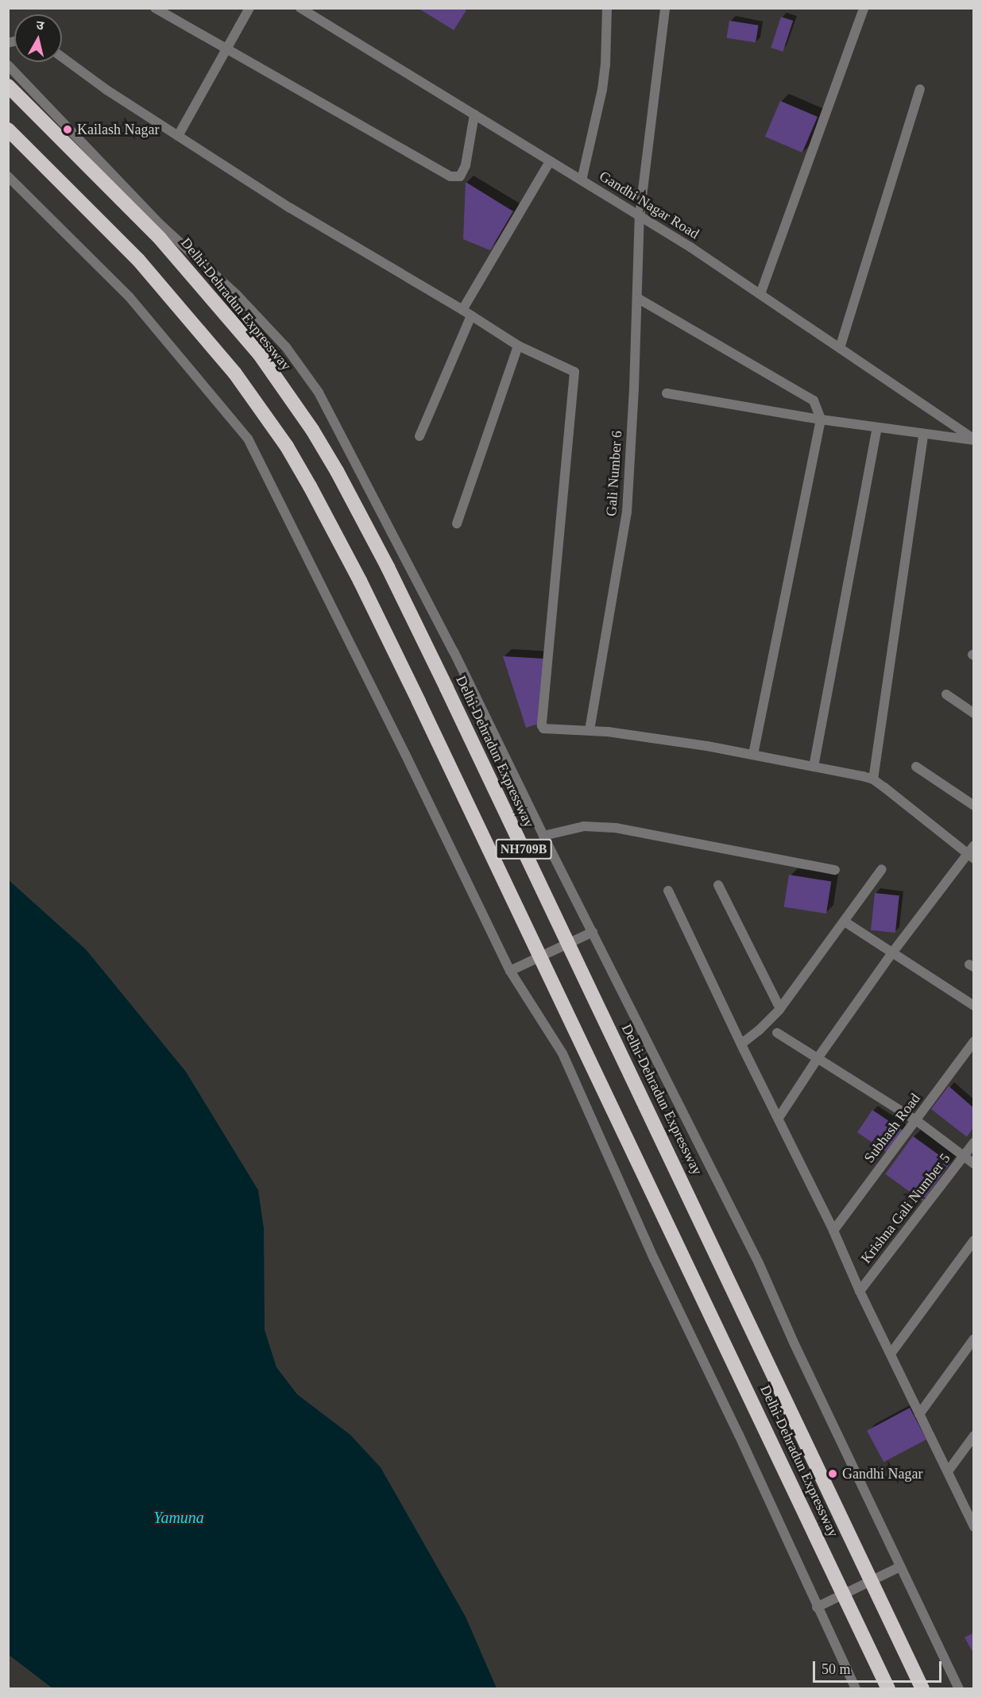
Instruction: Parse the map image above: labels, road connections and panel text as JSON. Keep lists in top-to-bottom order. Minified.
{"streets":{"highway":["Delhi-Dehradun Expressway","NH709B"],"street":["Gandhi Nagar Road","Gali Number 6","Subhash Road","Krishna Gali Number 5"]},"crossings":[["Gandhi Nagar Road","Gali Number 6"]],"water":["Yamuna"],"places":["Kailash Nagar","Gandhi Nagar"],"scale_bar":"50 m","north":"top"}
